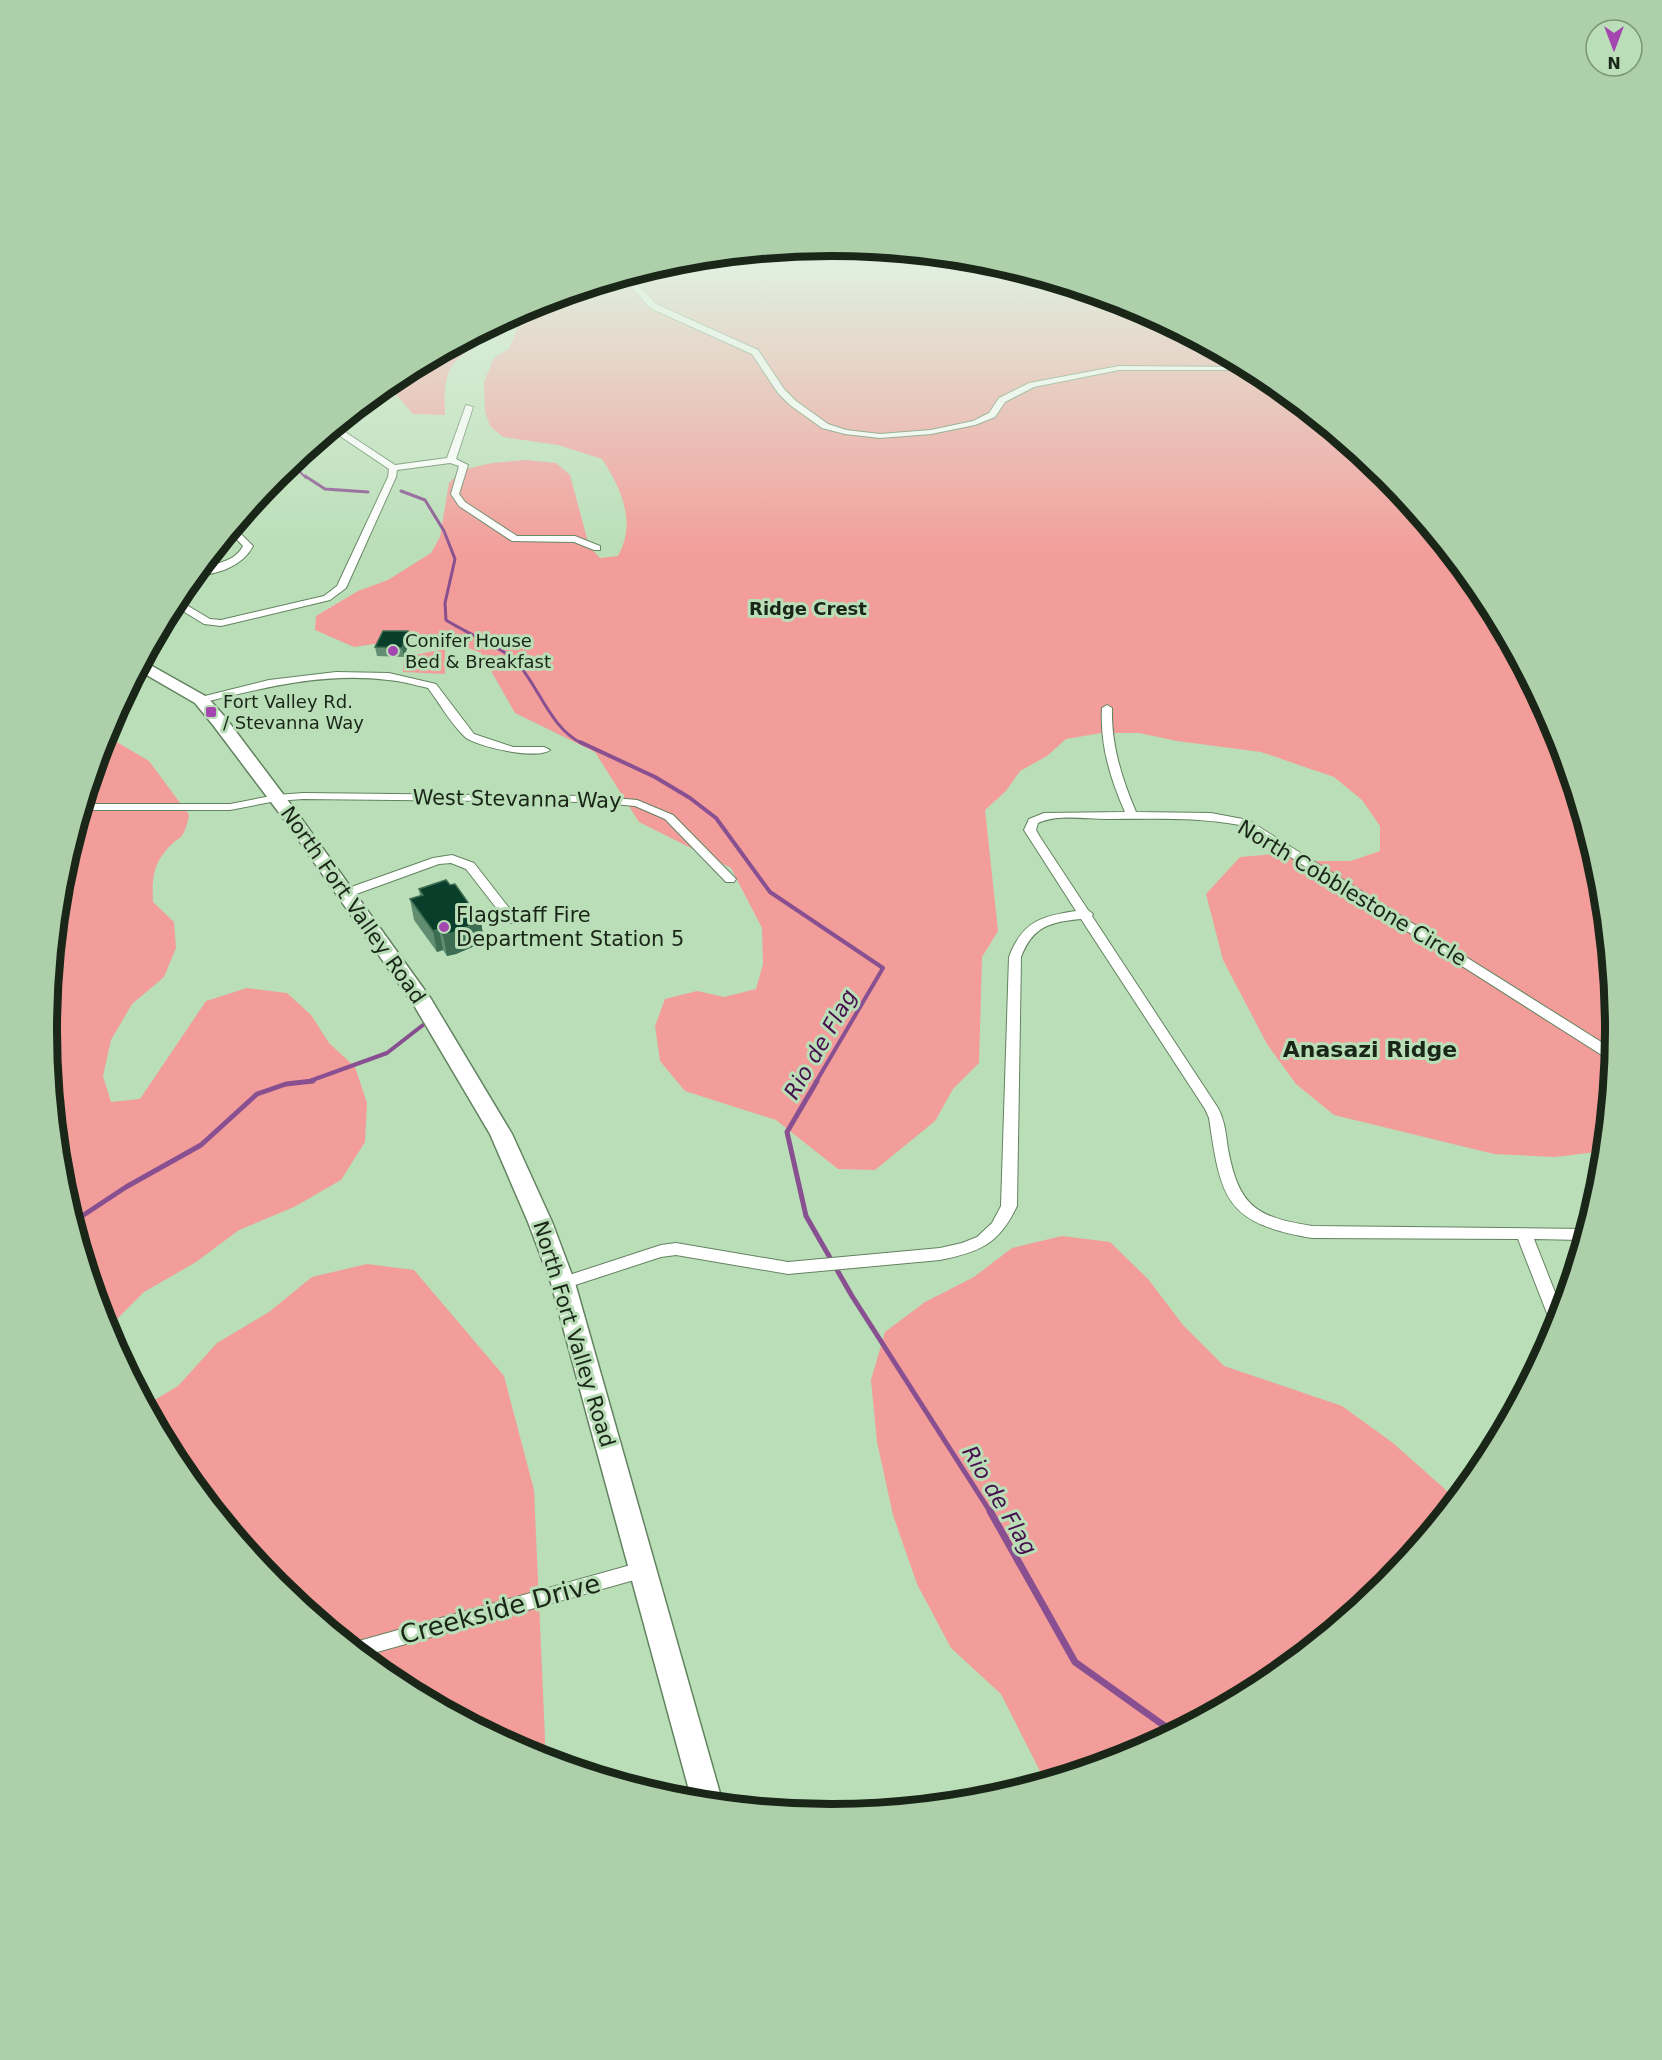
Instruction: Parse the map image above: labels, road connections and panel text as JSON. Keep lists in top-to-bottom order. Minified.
{"streets":{"main road":["North Fort Valley Road"],"street":["West Stevanna Way","North Cobblestone Circle","Creekside Drive"]},"crossings":[["West Stevanna Way","North Fort Valley Road"],["North Fort Valley Road","Creekside Drive"]],"districts":["Ridge Crest","Anasazi Ridge"],"water":["Rio de Flag"],"places":{"other":["Conifer House Bed & Breakfast","Flagstaff Fire Department Station 5"],"transit":["Fort Valley Rd. / Stevanna Way"]},"north":"bottom"}
